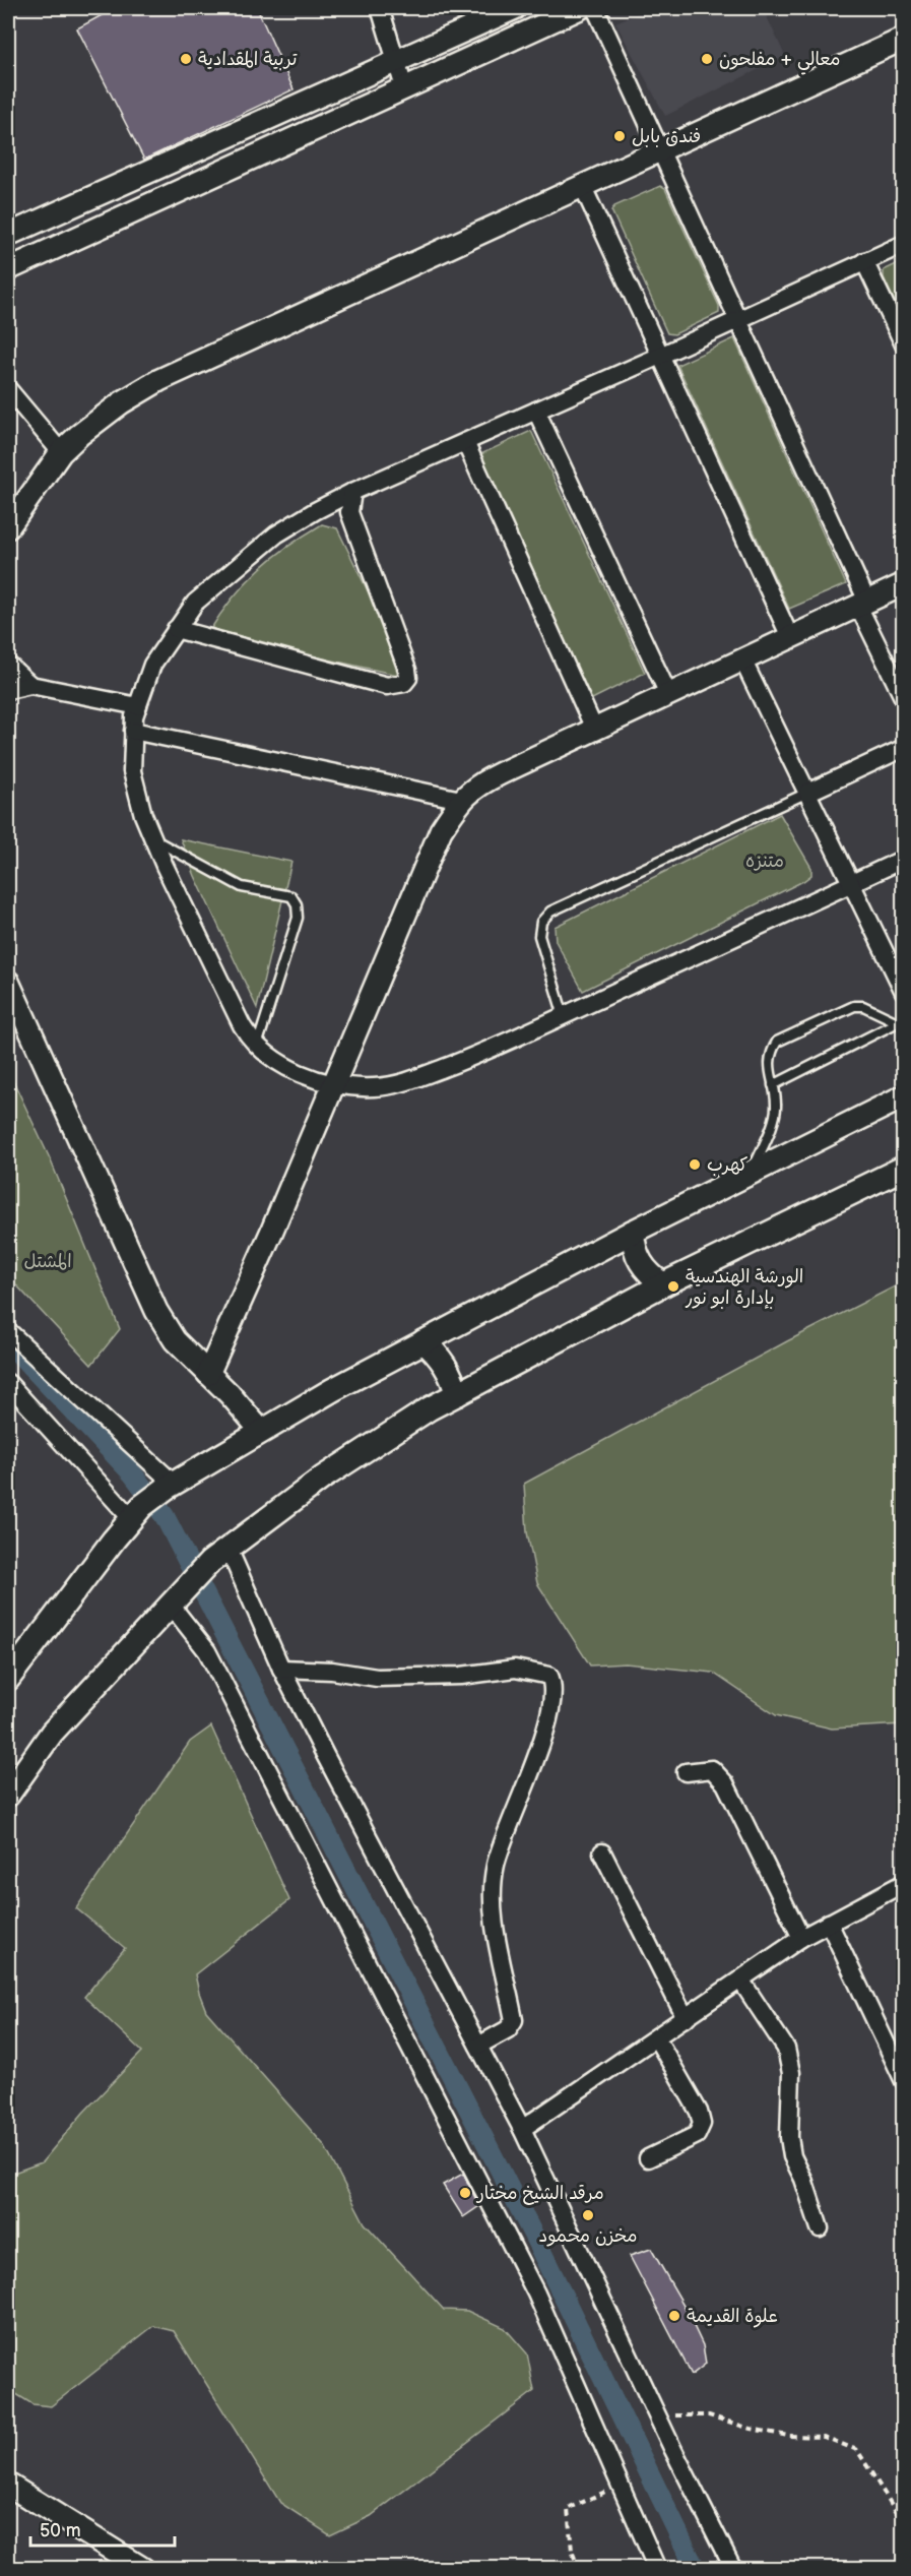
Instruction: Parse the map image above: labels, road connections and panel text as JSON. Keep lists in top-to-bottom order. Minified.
{"parks":["متنزه","المشتل"],"places":["تربية المقدادية","معالي + مفلحون","فندق بابل","كهرب","الورشة الهندسية بإدارة ابو نور","مرقد الشيخ مختار","مخزن محمود","علوة القديمة"],"scale_bar":"50 m"}
